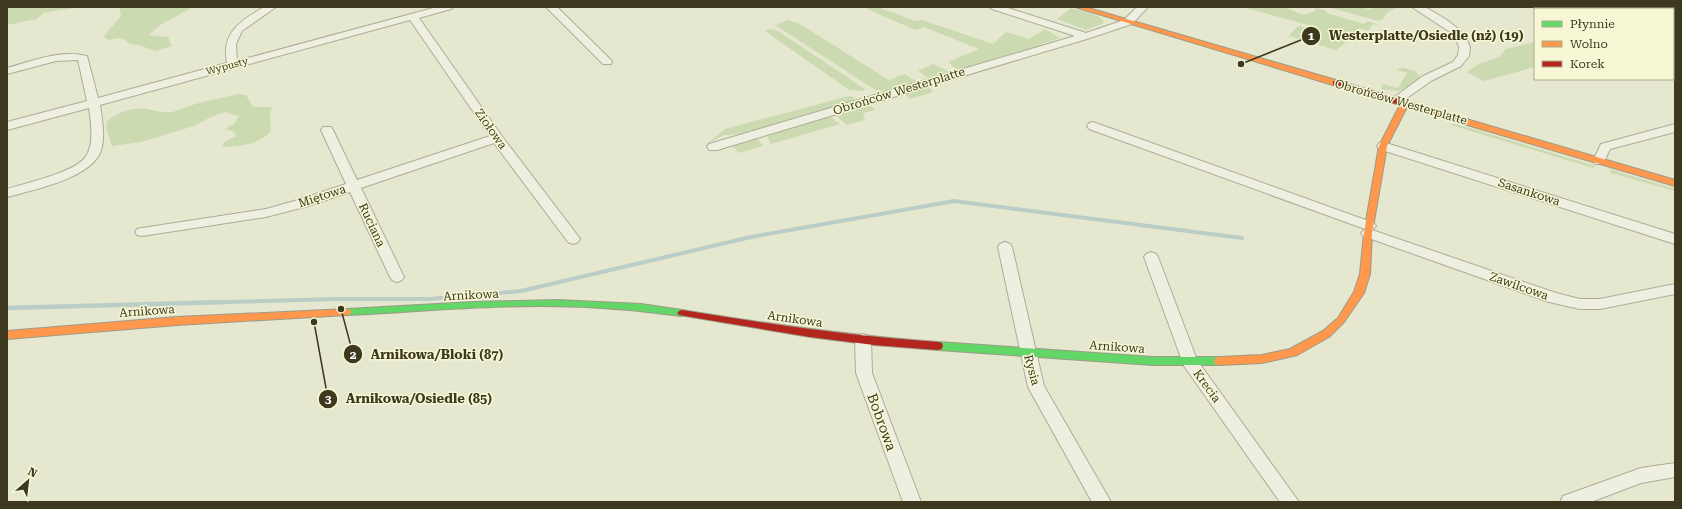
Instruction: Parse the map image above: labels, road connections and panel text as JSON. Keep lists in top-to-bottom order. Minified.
{"streets":{"street":["Wypusty","Obrońców Westerplatte","Ziołowa","Sasankowa","Miętowa","Ruciana","Zawilcowa","Arnikowa","Rysia","Krecia","Bobrowa"]},"crossings":[["Wypusty","Ziołowa"],["Obrońców Westerplatte","Arnikowa"],["Ziołowa","Miętowa"],["Sasankowa","Arnikowa"],["Miętowa","Ruciana"],["Zawilcowa","Arnikowa"],["Arnikowa","Rysia"],["Arnikowa","Krecia"],["Arnikowa","Bobrowa"]],"places":["Westerplatte/Osiedle (nż) (19)","Arnikowa/Bloki (87)","Arnikowa/Osiedle (85)"],"legend":["Płynnie","Wolno","Korek"],"north":"top right"}
